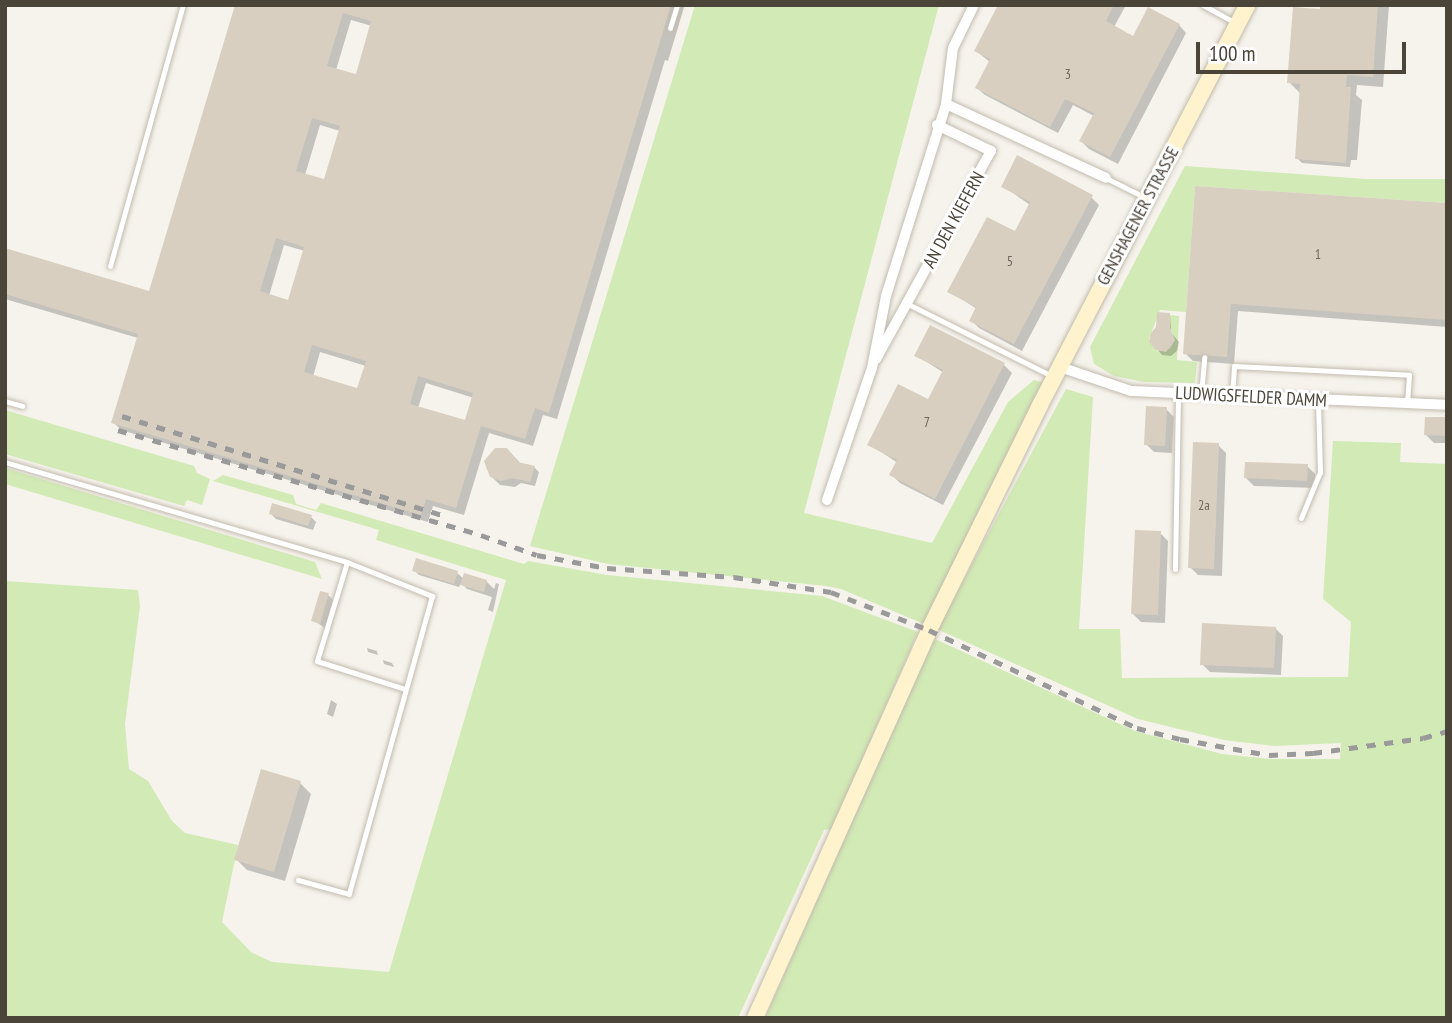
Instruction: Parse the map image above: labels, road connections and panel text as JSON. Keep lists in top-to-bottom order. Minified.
{"streets":{"main road":["GENSHAGENER STRASSE"],"street":["AN DEN KIEFERN","LUDWIGSFELDER DAMM"]},"crossings":[["GENSHAGENER STRASSE","LUDWIGSFELDER DAMM"]],"house_numbers":["3","1","5","7","2a"],"scale_bar":"100 m"}
